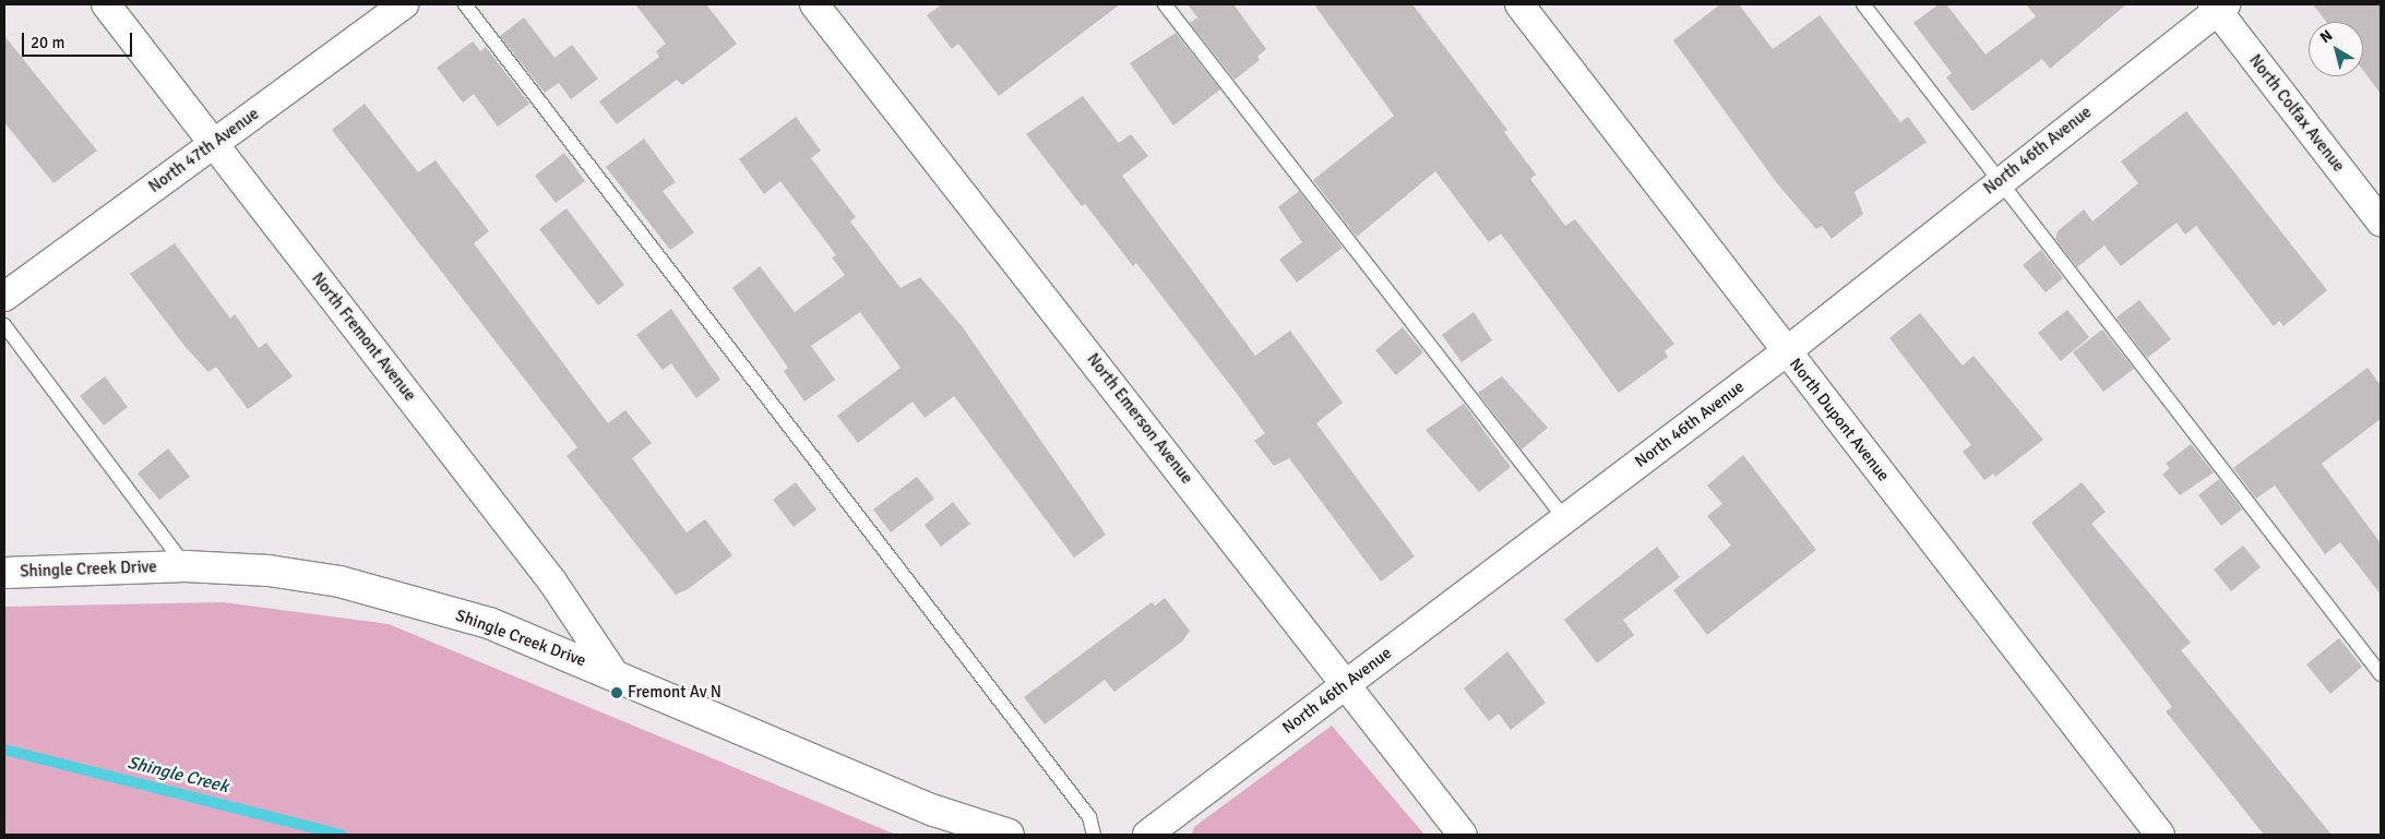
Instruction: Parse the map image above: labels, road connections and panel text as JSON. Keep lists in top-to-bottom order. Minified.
{"streets":{"street":["North Colfax Avenue","North 47th Avenue","North 46th Avenue","North Fremont Avenue","North Emerson Avenue","North Dupont Avenue","Shingle Creek Drive"]},"crossings":[["North Colfax Avenue","North 46th Avenue"],["North 47th Avenue","North Fremont Avenue"],["North 46th Avenue","North Emerson Avenue"],["North 46th Avenue","North Dupont Avenue"],["North Fremont Avenue","Shingle Creek Drive"]],"water":["Shingle Creek"],"places":["Fremont Av N"],"scale_bar":"20 m","north":"top left"}
